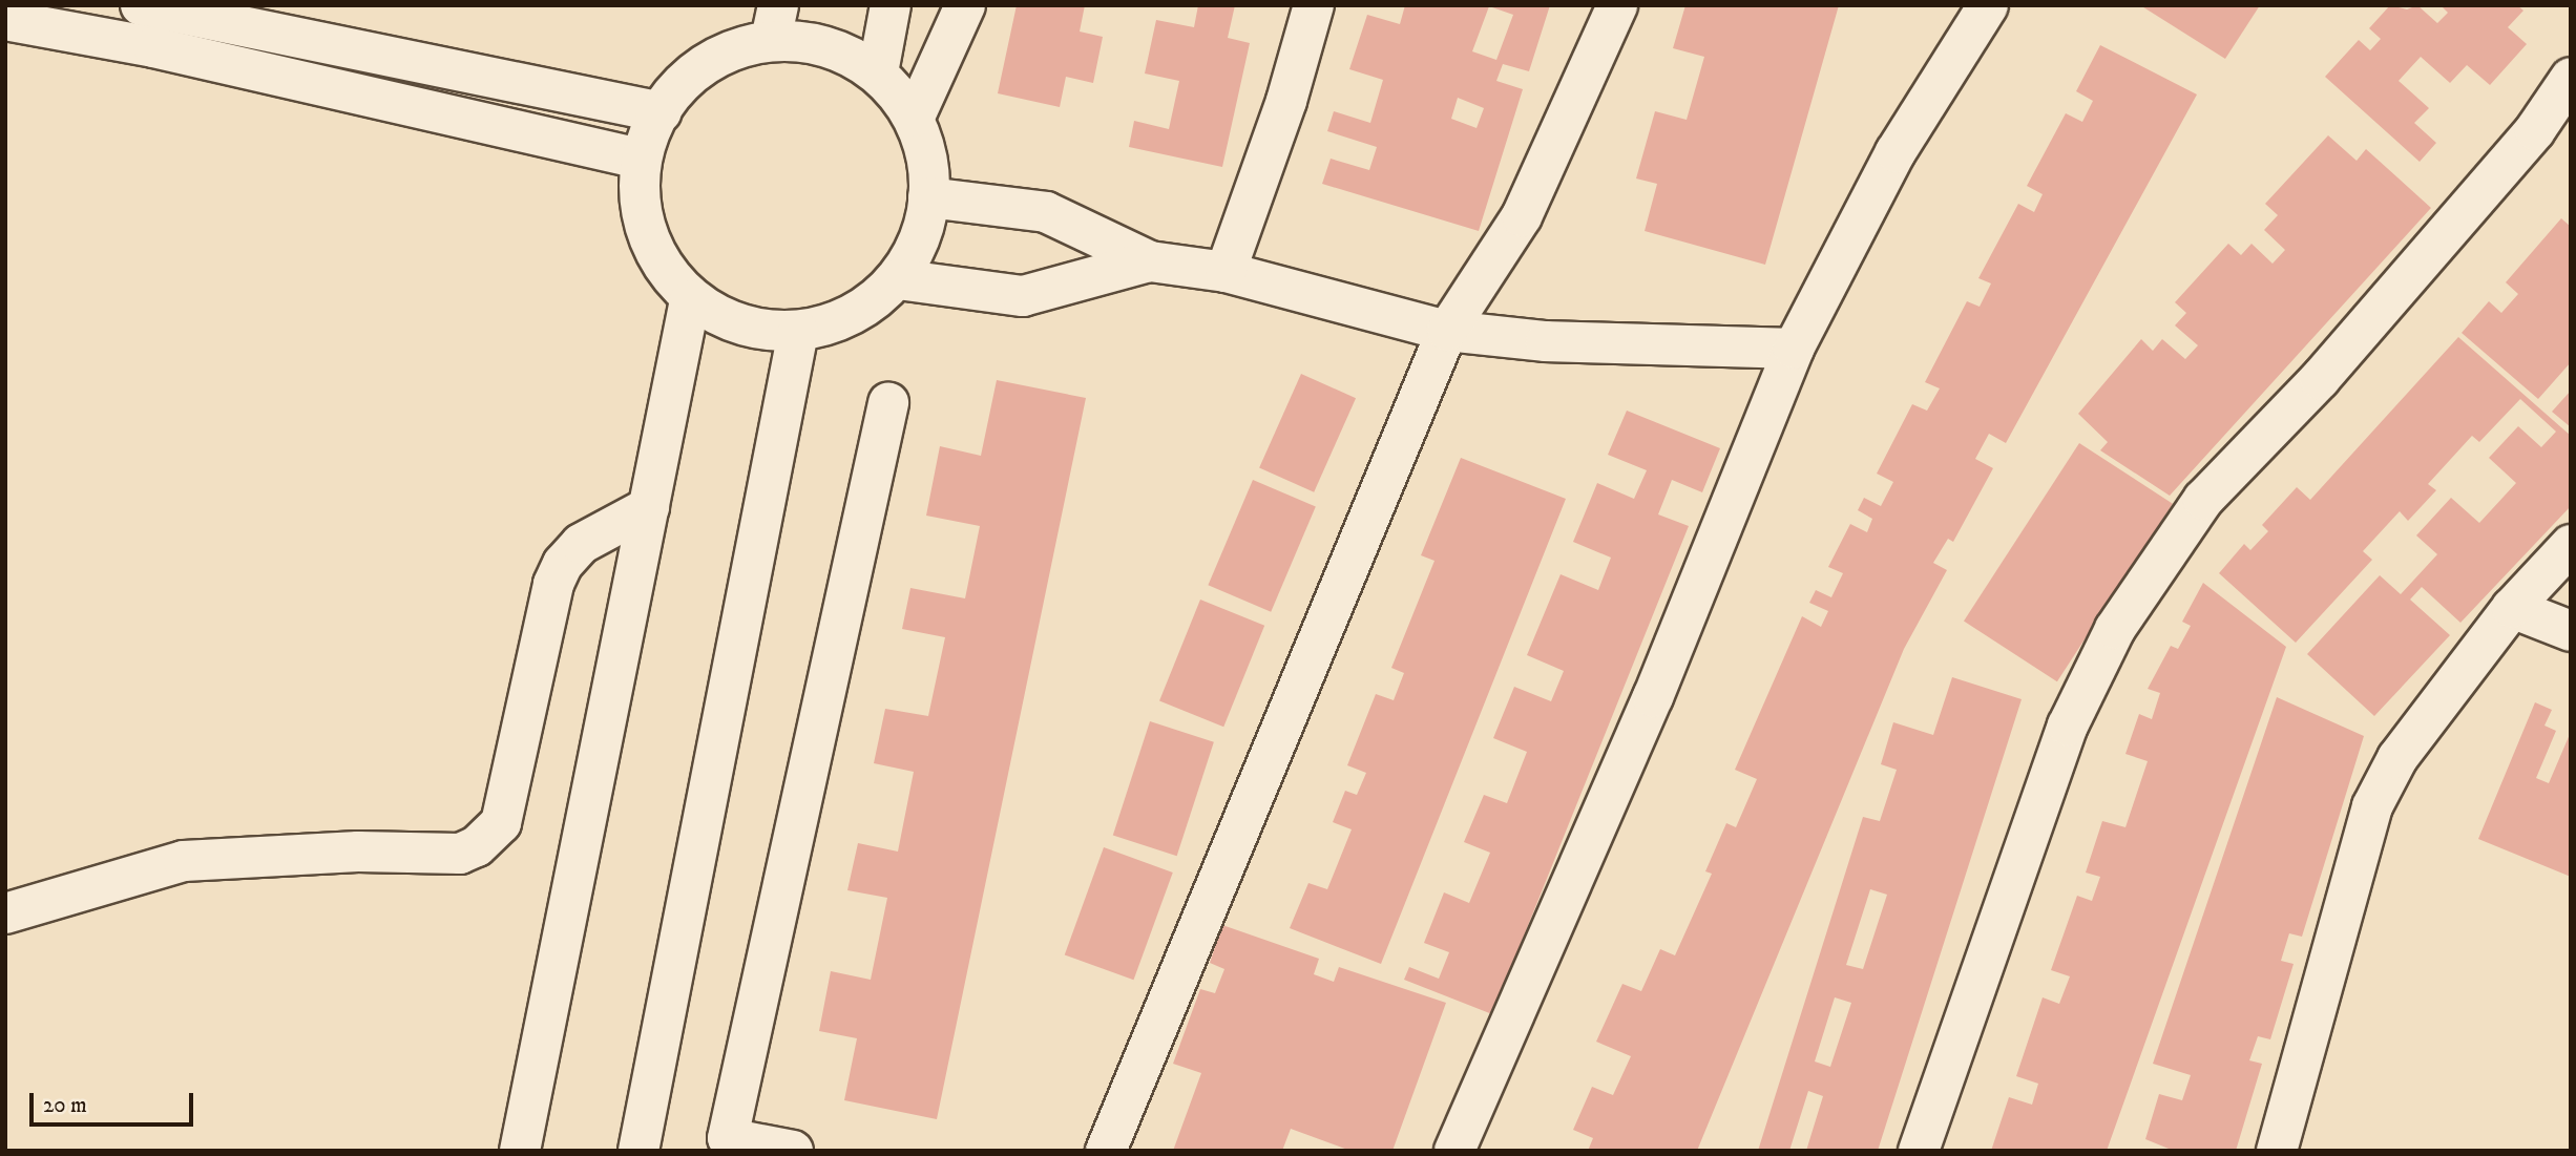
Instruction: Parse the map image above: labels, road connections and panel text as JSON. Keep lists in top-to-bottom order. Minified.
{"scale_bar":"20 m"}
